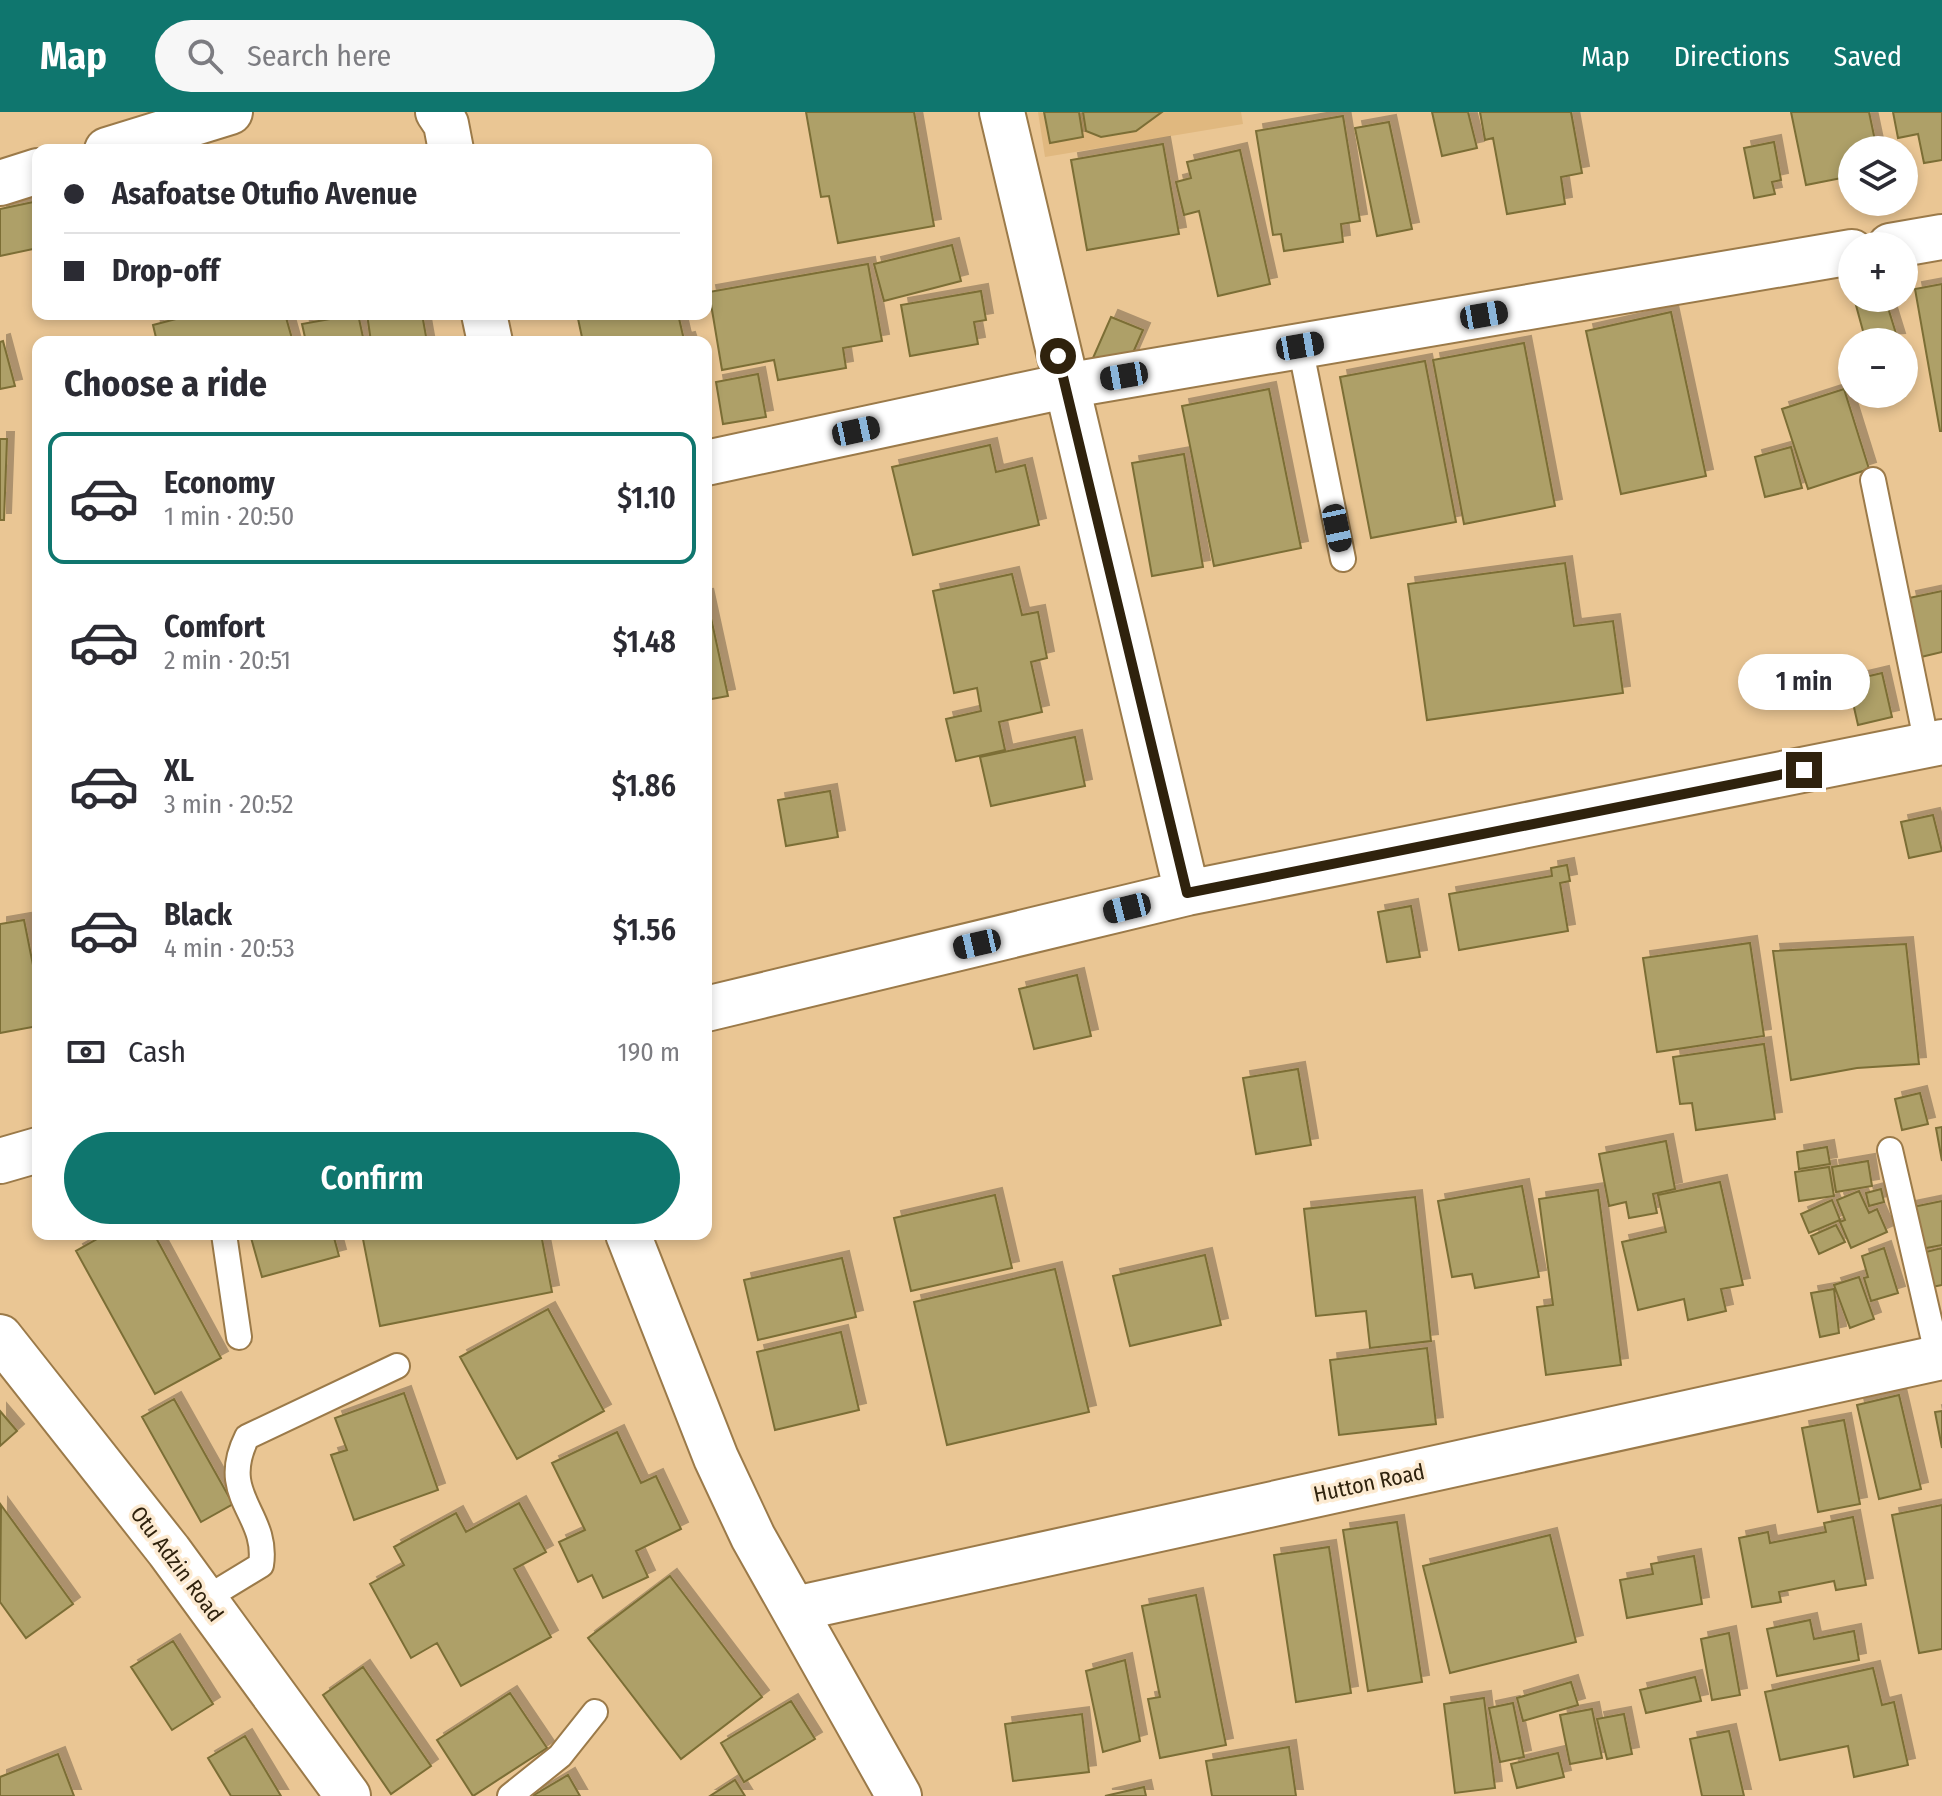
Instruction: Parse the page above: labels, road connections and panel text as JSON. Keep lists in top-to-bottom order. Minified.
{"streets":{"street":["Hutton Road","Otu Adzin Road"]},"page":{"header":"Map","search":"Search here","nav":["Map","Directions","Saved"],"map_buttons":["+","−"],"banner":["Asafoatse Otufio Avenue","Drop-off"],"heading":"Choose a ride","list":[{"name":"Economy","note":"1 min · 20:50","value":"$1.10"},{"name":"Comfort","note":"2 min · 20:51","value":"$1.48"},{"name":"XL","note":"3 min · 20:52","value":"$1.86"},{"name":"Black","note":"4 min · 20:53","value":"$1.56"}],"bubble":"1 min","pay":["Cash","190 m"],"buttons":"Confirm"}}
